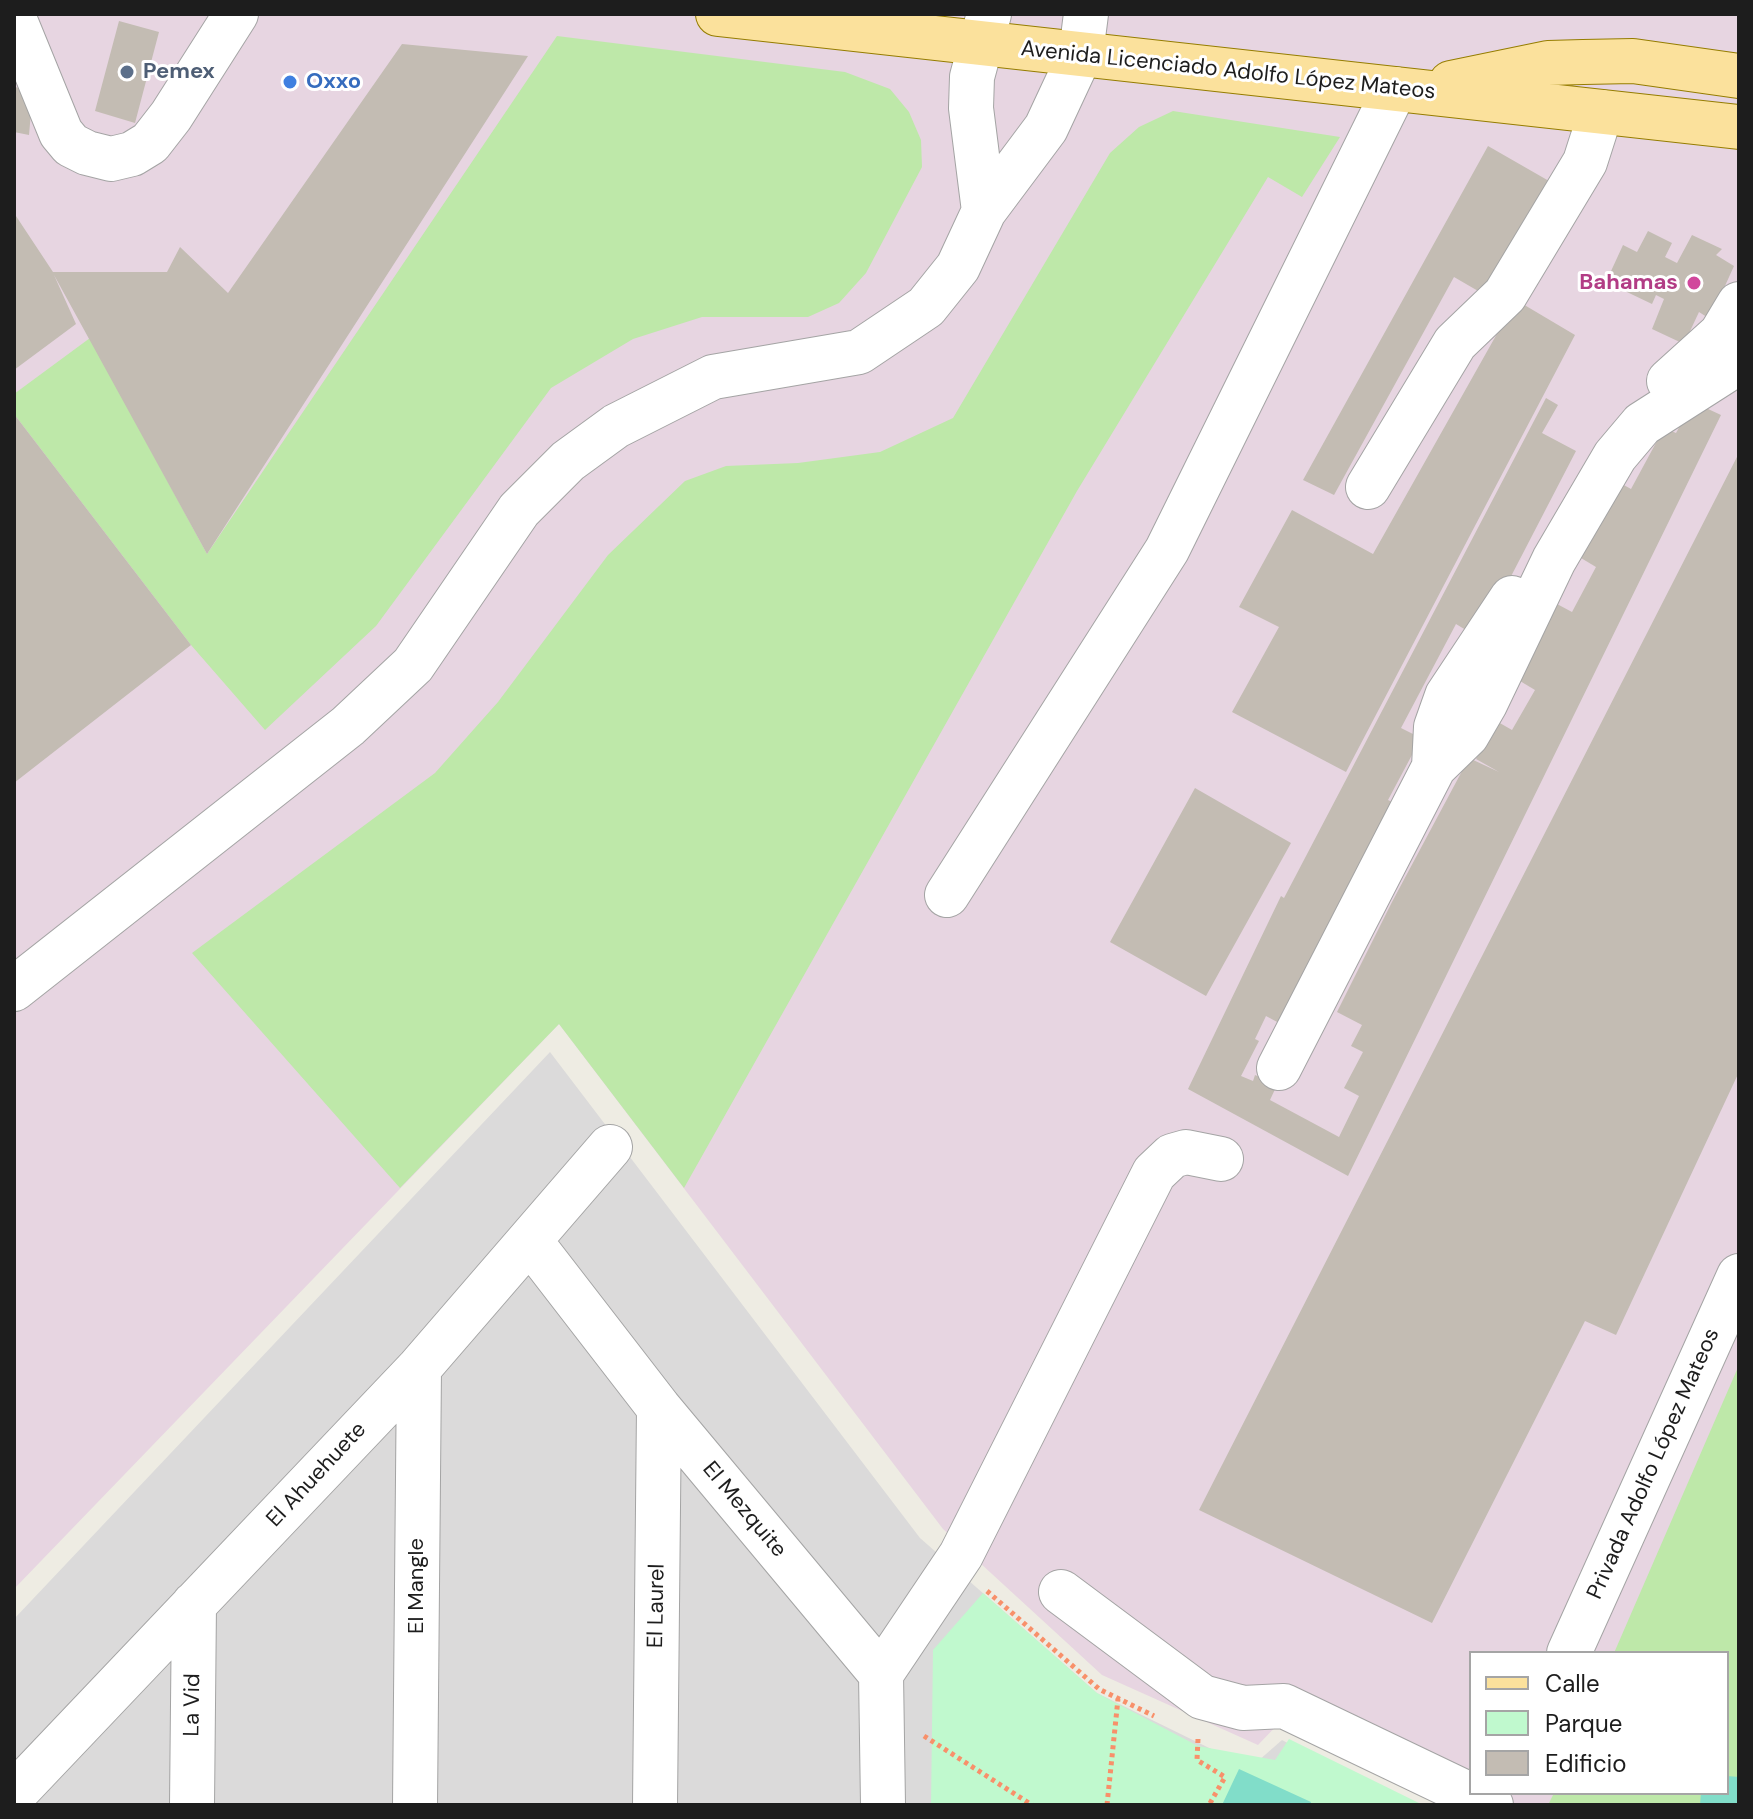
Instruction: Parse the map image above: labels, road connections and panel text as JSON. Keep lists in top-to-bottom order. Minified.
{"streets":{"main road":["Avenida Licenciado Adolfo López Mateos"],"street":["Privada Adolfo López Mateos","El Ahuehuete","El Mezquite","El Mangle","El Laurel","La Vid"]},"crossings":[["El Ahuehuete","El Mezquite"],["El Ahuehuete","El Mangle"],["El Ahuehuete","La Vid"],["El Mezquite","El Laurel"]],"places":["Pemex","Oxxo","Bahamas"],"legend":["Calle","Parque","Edificio"]}
